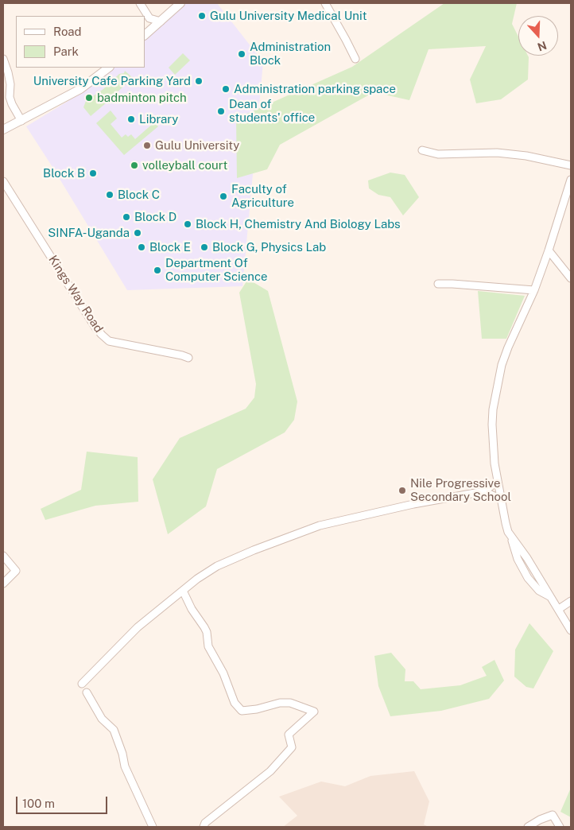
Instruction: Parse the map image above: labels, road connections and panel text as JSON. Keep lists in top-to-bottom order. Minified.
{"streets":{"street":["Kings Way Road"]},"places":["Gulu University Medical Unit","Administration Block","University Cafe Parking Yard","Administration parking space","badminton pitch","Dean of students' office","Library","Gulu University","volleyball court","Block B","Block C","Faculty of Agriculture","Block D","Block H, Chemistry And Biology Labs","SINFA-Uganda","Block E","Block G, Physics Lab","Department Of Computer Science","Nile Progressive Secondary School"],"legend":["Road","Park"],"scale_bar":"100 m","north":"bottom"}
